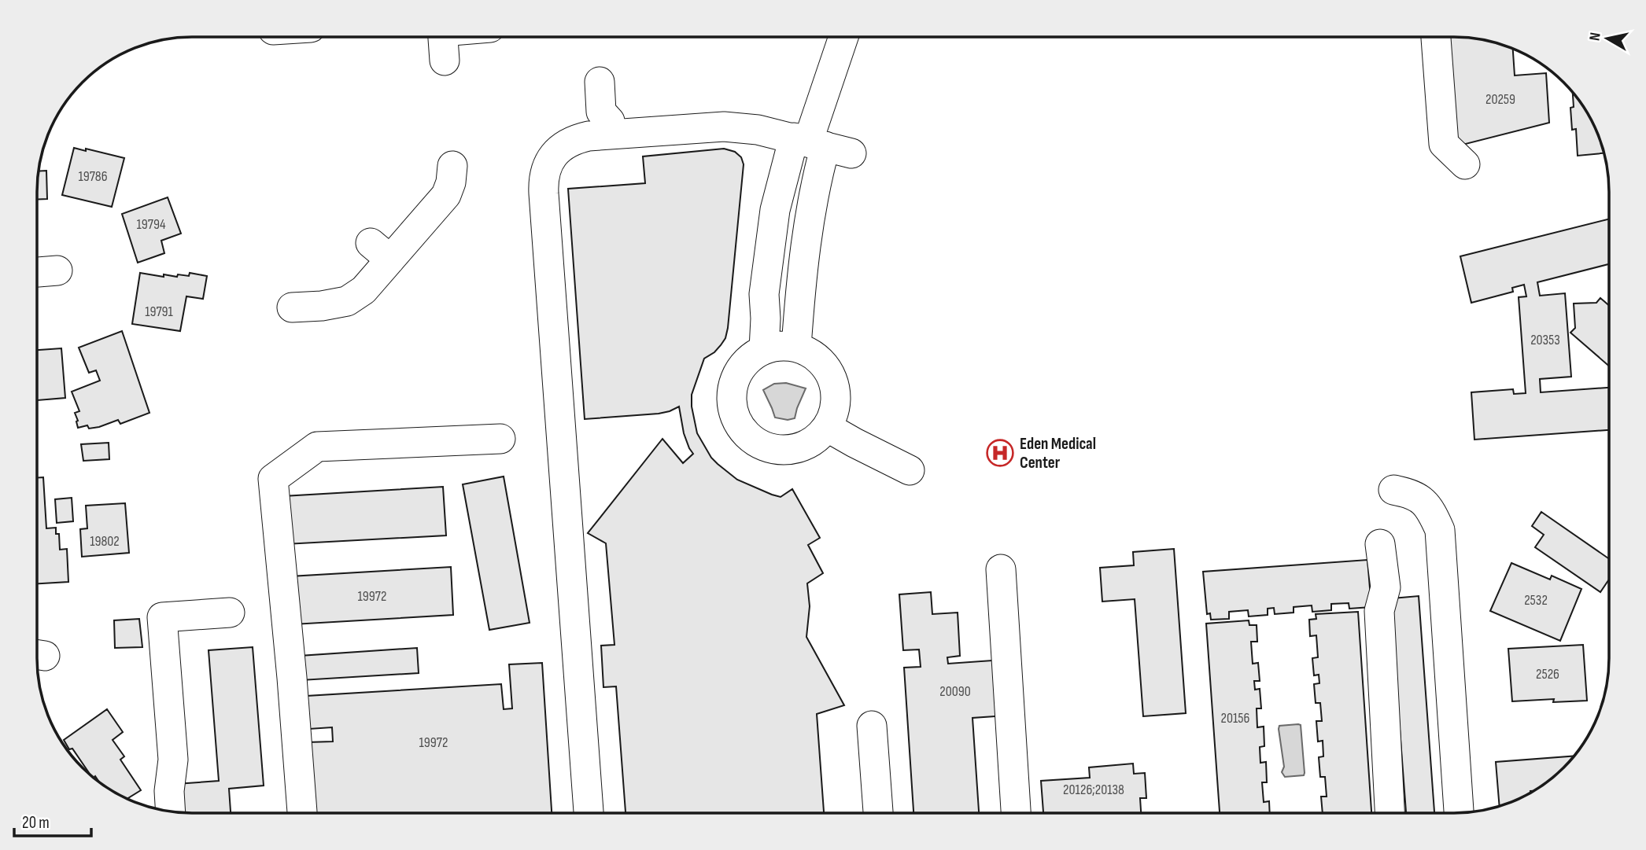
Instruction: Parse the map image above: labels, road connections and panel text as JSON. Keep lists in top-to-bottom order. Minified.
{"places":{"hospital":["Eden Medical Center"]},"house_numbers":["20259","19786","19794","19791","20353","19802","19972","2532","2526","20090","20156","19972","20126;20138"],"scale_bar":"20 m","north":"left"}
